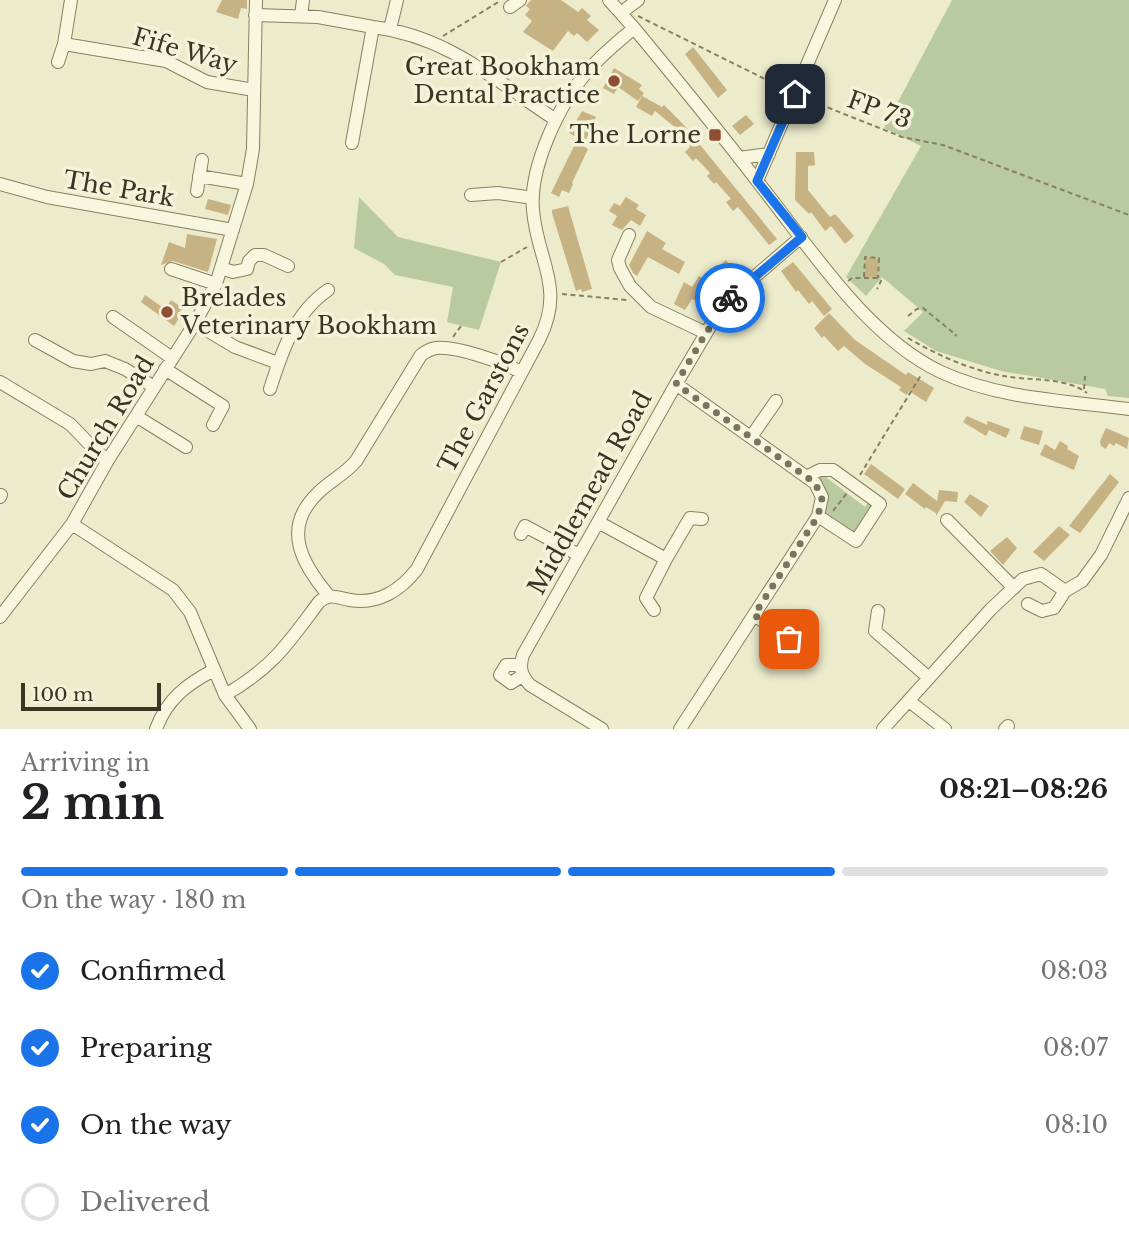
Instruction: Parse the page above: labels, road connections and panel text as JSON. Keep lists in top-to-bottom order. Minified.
{"streets":{"street":["Fife Way","The Park","The Garstons","Church Road","Middlemead Road"],"path":["FP 73"]},"crossings":[["Fife Way","Church Road"],["FP 73","The Garstons"],["The Park","Church Road"]],"places":{"other":["Great Bookham Dental Practice","Brelades Veterinary Bookham"],"transit":["The Lorne"]},"scale_bar":"100 m","page":{"scale":"100 m","heading":["2 min","Arriving in","08:21–08:26"],"bar":"On the way · 180 m","list":[["Confirmed","08:03"],["Preparing","08:07"],["On the way","08:10"],"Delivered"]}}
